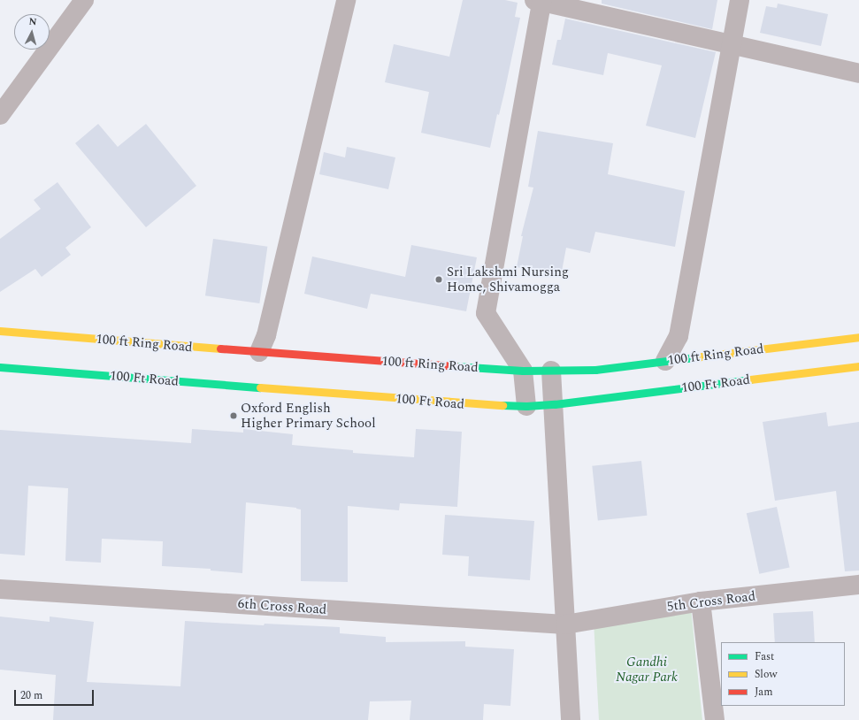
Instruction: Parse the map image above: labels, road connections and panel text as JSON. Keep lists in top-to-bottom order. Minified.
{"streets":{"main road":["100 ft Ring Road","100 Ft Road"],"street":["5th Cross Road","6th Cross Road"]},"crossings":[["5th Cross Road","6th Cross Road"]],"parks":["Gandhi Nagar Park"],"places":["Sri Lakshmi Nursing Home, Shivamogga","Oxford English Higher Primary School"],"legend":["Fast","Slow","Jam"],"scale_bar":"20 m","north":"top"}
